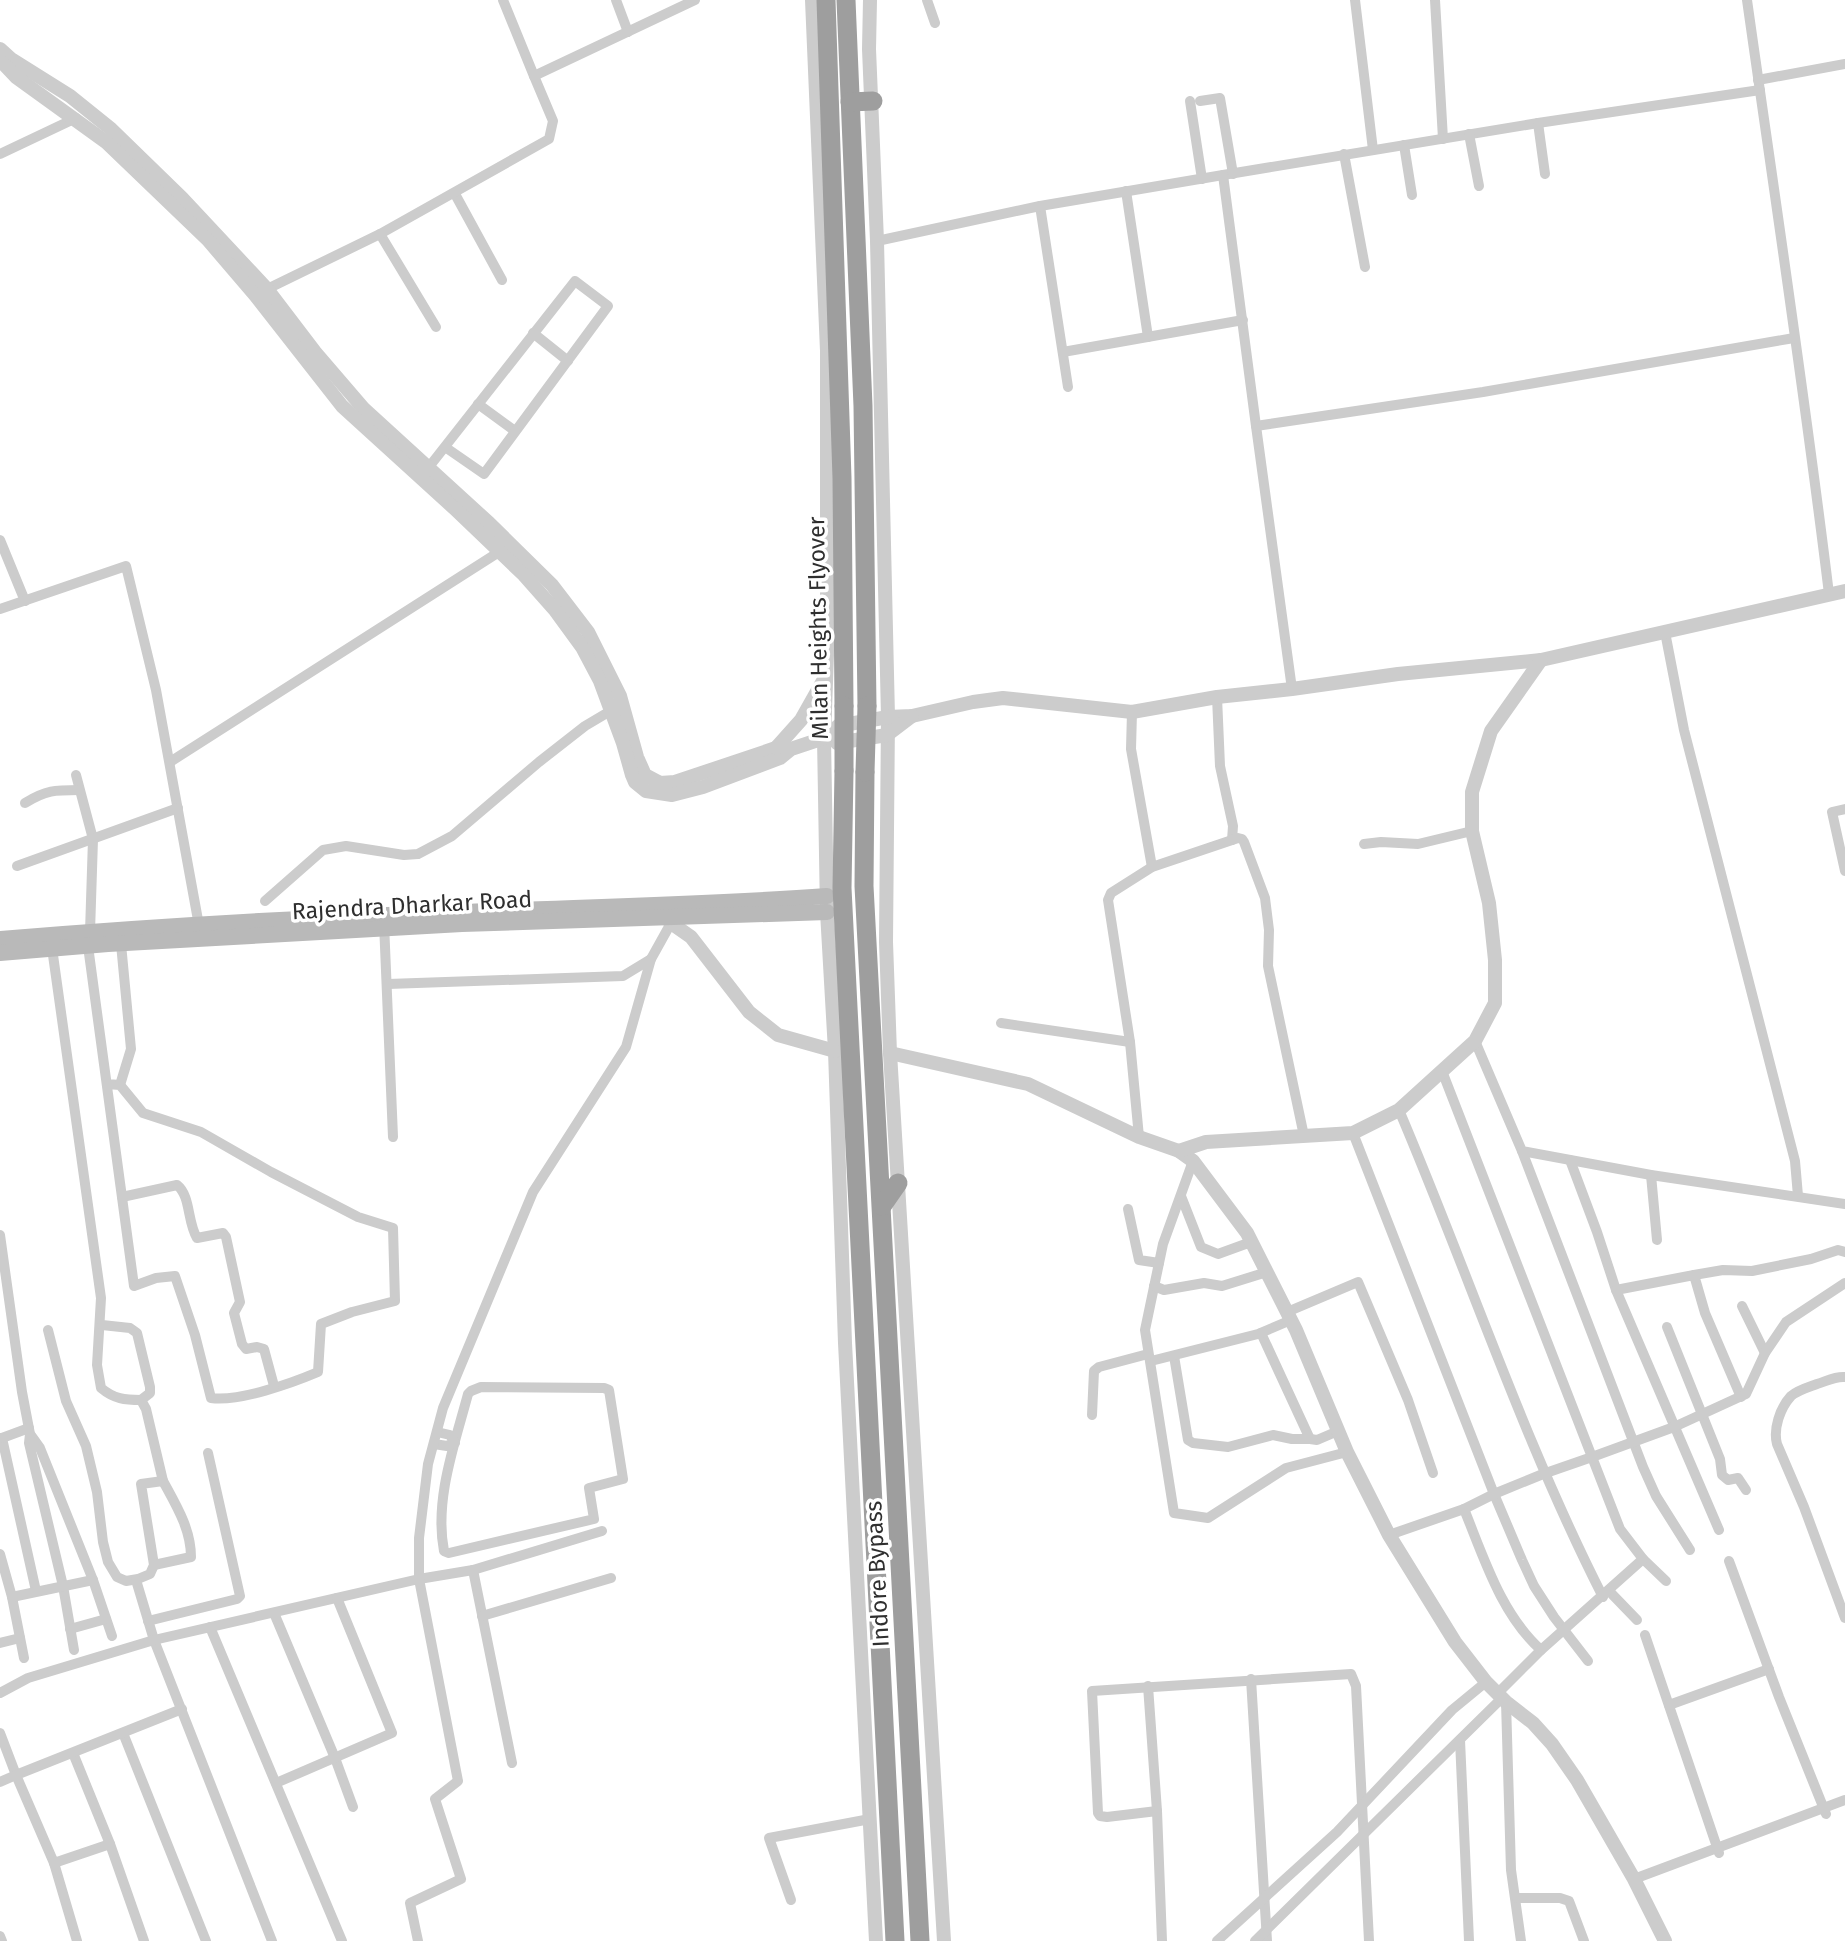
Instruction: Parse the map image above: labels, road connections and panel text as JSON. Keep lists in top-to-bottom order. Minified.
{"streets":{"highway":["Milan Heights Flyover","Indore Bypass"],"main road":["Rajendra Dharkar Road"]},"crossings":[["Milan Heights Flyover","Indore Bypass"]]}
